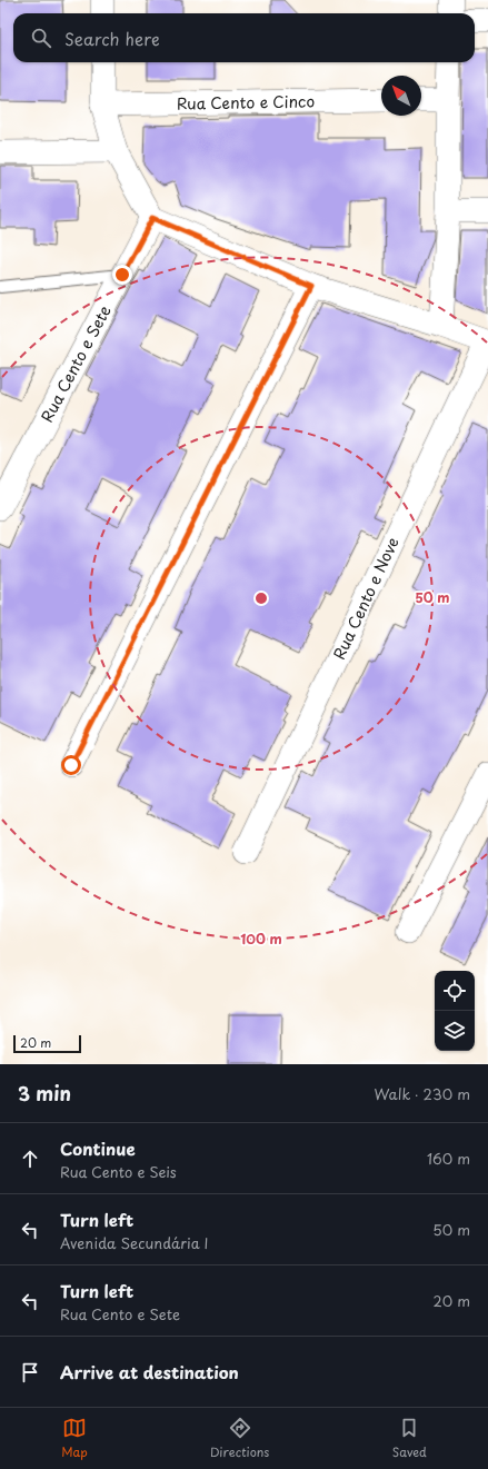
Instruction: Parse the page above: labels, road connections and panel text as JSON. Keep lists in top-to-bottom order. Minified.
{"streets":{"street":["Rua Cento e Cinco","Rua Cento e Sete","Rua Cento e Nove"]},"scale_bar":"20 m","north":"top left","page":{"search":"Search here","scale":"20 m","heading":["3 min","Walk · 230 m"],"list":[["Continue","Rua Cento e Seis","160 m"],["Turn left","Avenida Secundária I","50 m"],["Turn left","Rua Cento e Sete","20 m"],"Arrive at destination"],"nav":["Map","Directions","Saved"]},"rings":["50 m","100 m"]}
